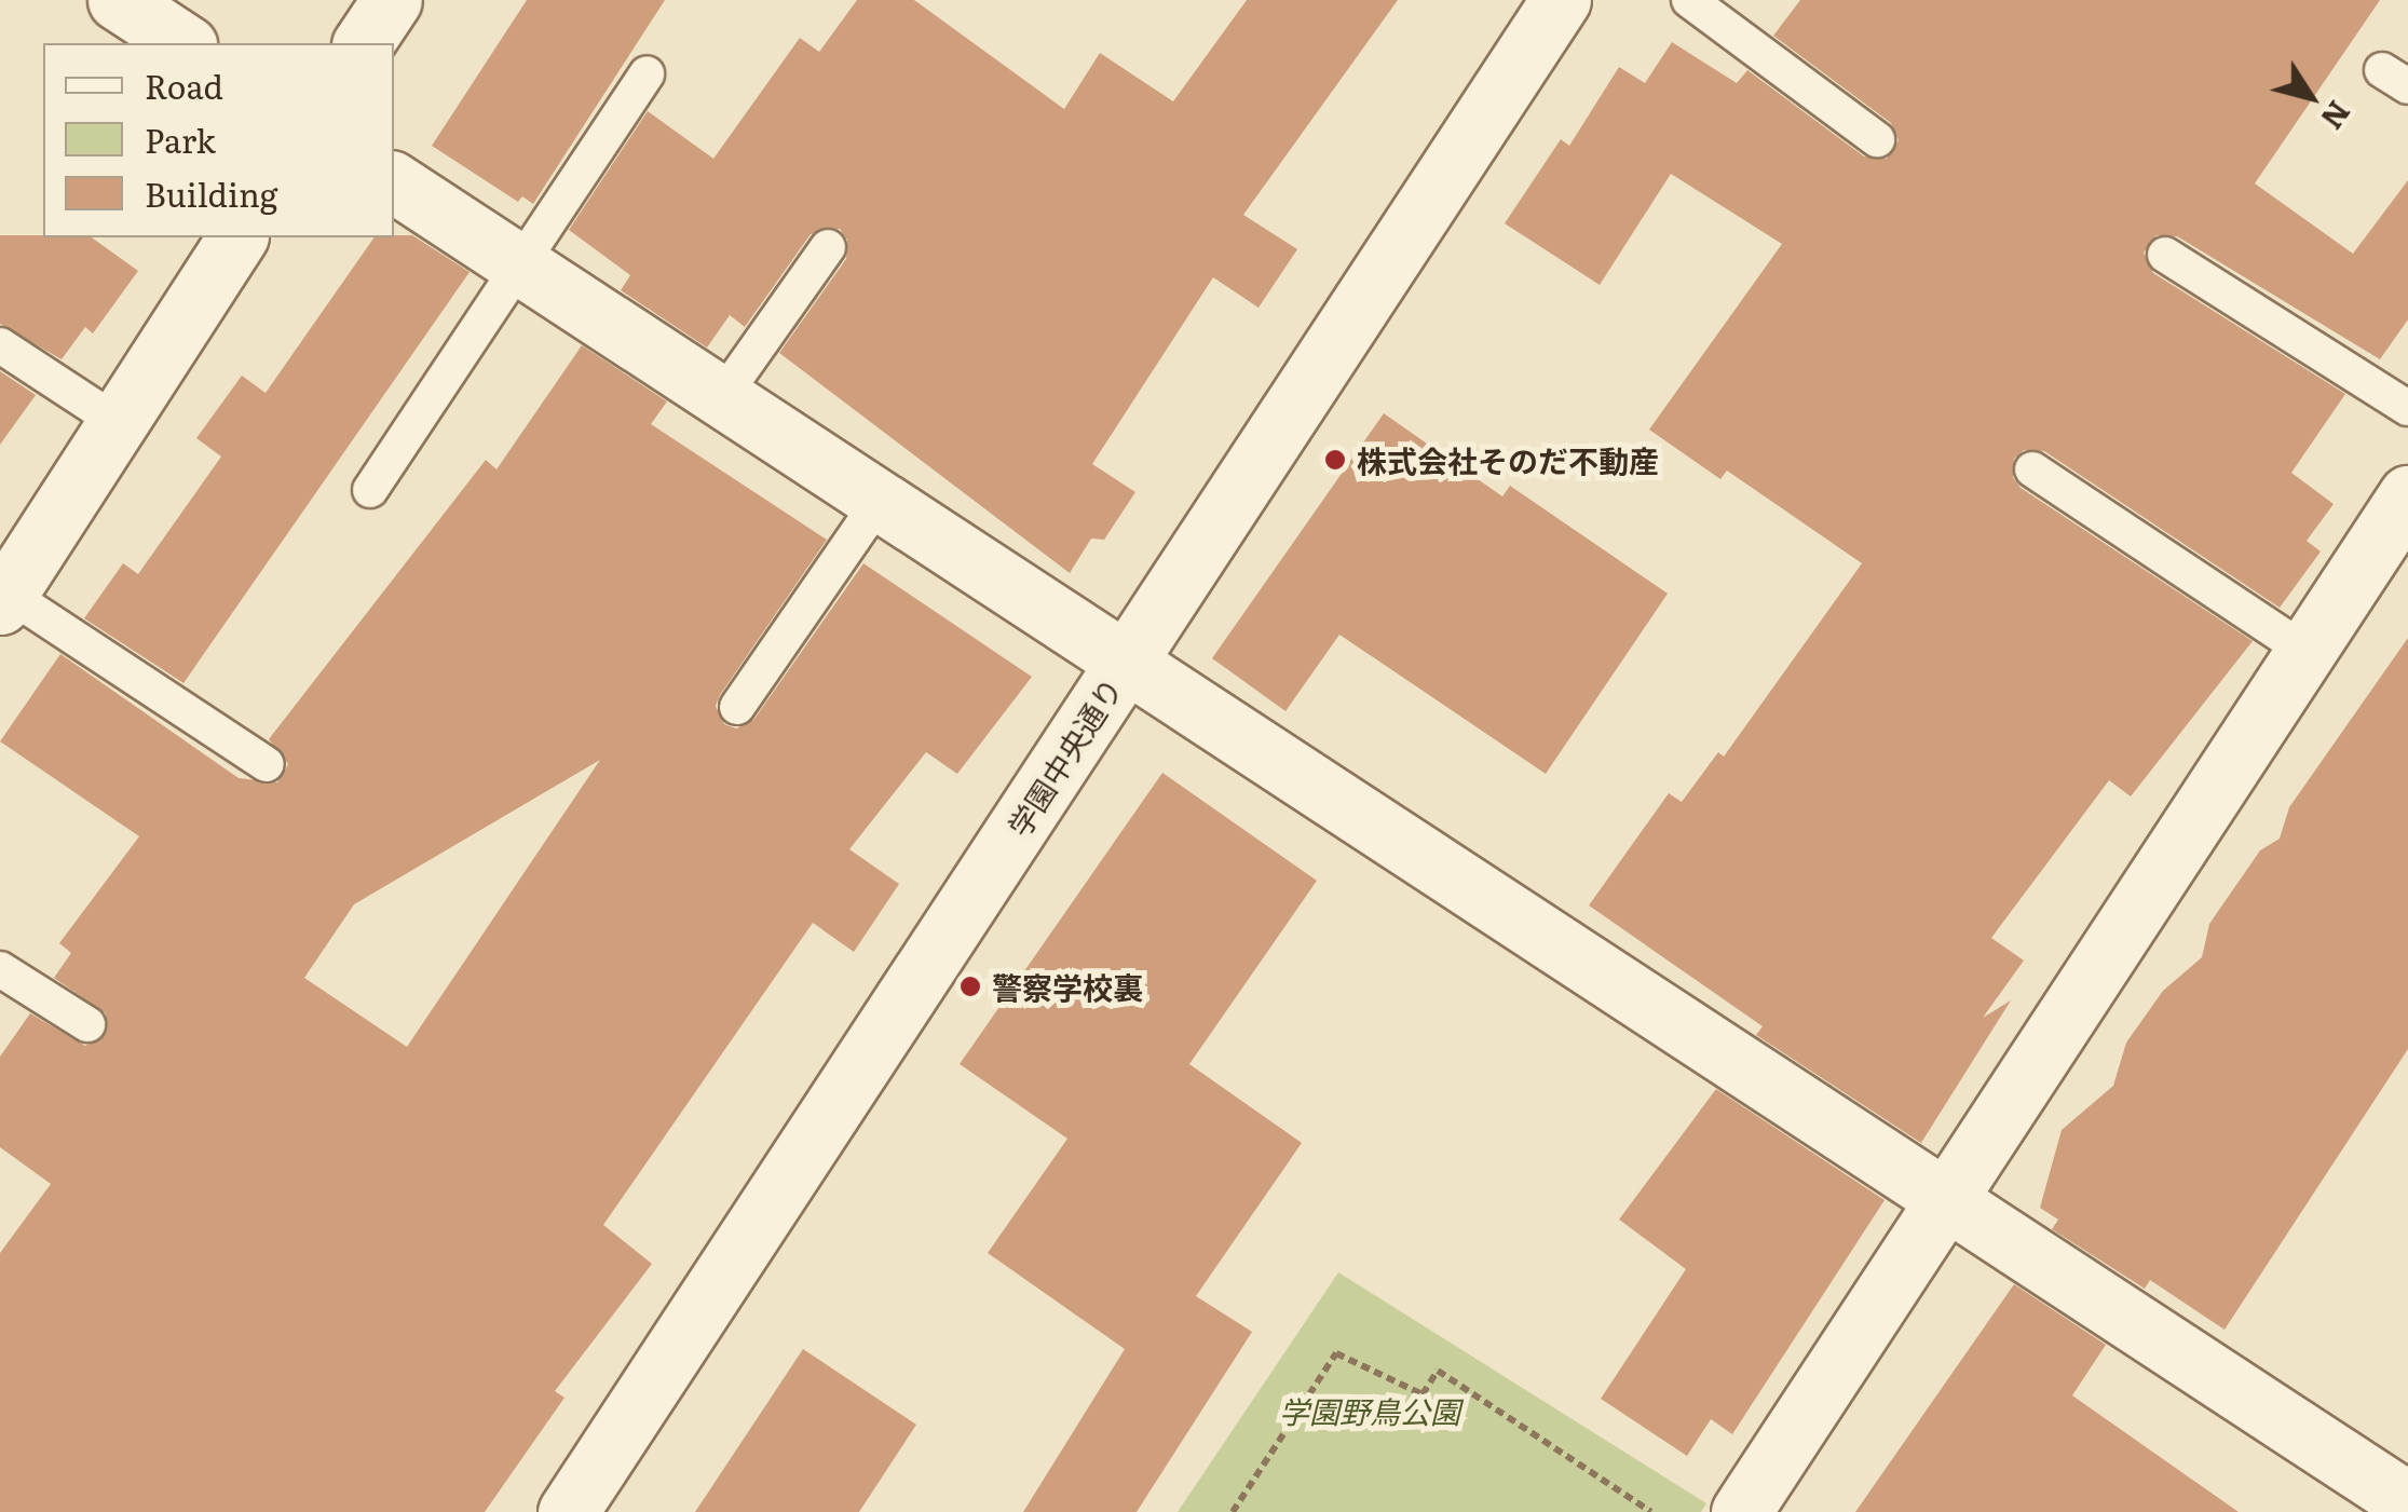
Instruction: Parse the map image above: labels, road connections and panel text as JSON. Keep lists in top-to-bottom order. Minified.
{"streets":{"street":["学園中央通り"]},"parks":["学園野鳥公園"],"places":["株式会社そのだ不動産","警察学校裏"],"legend":["Road","Park","Building"],"north":"bottom right"}
